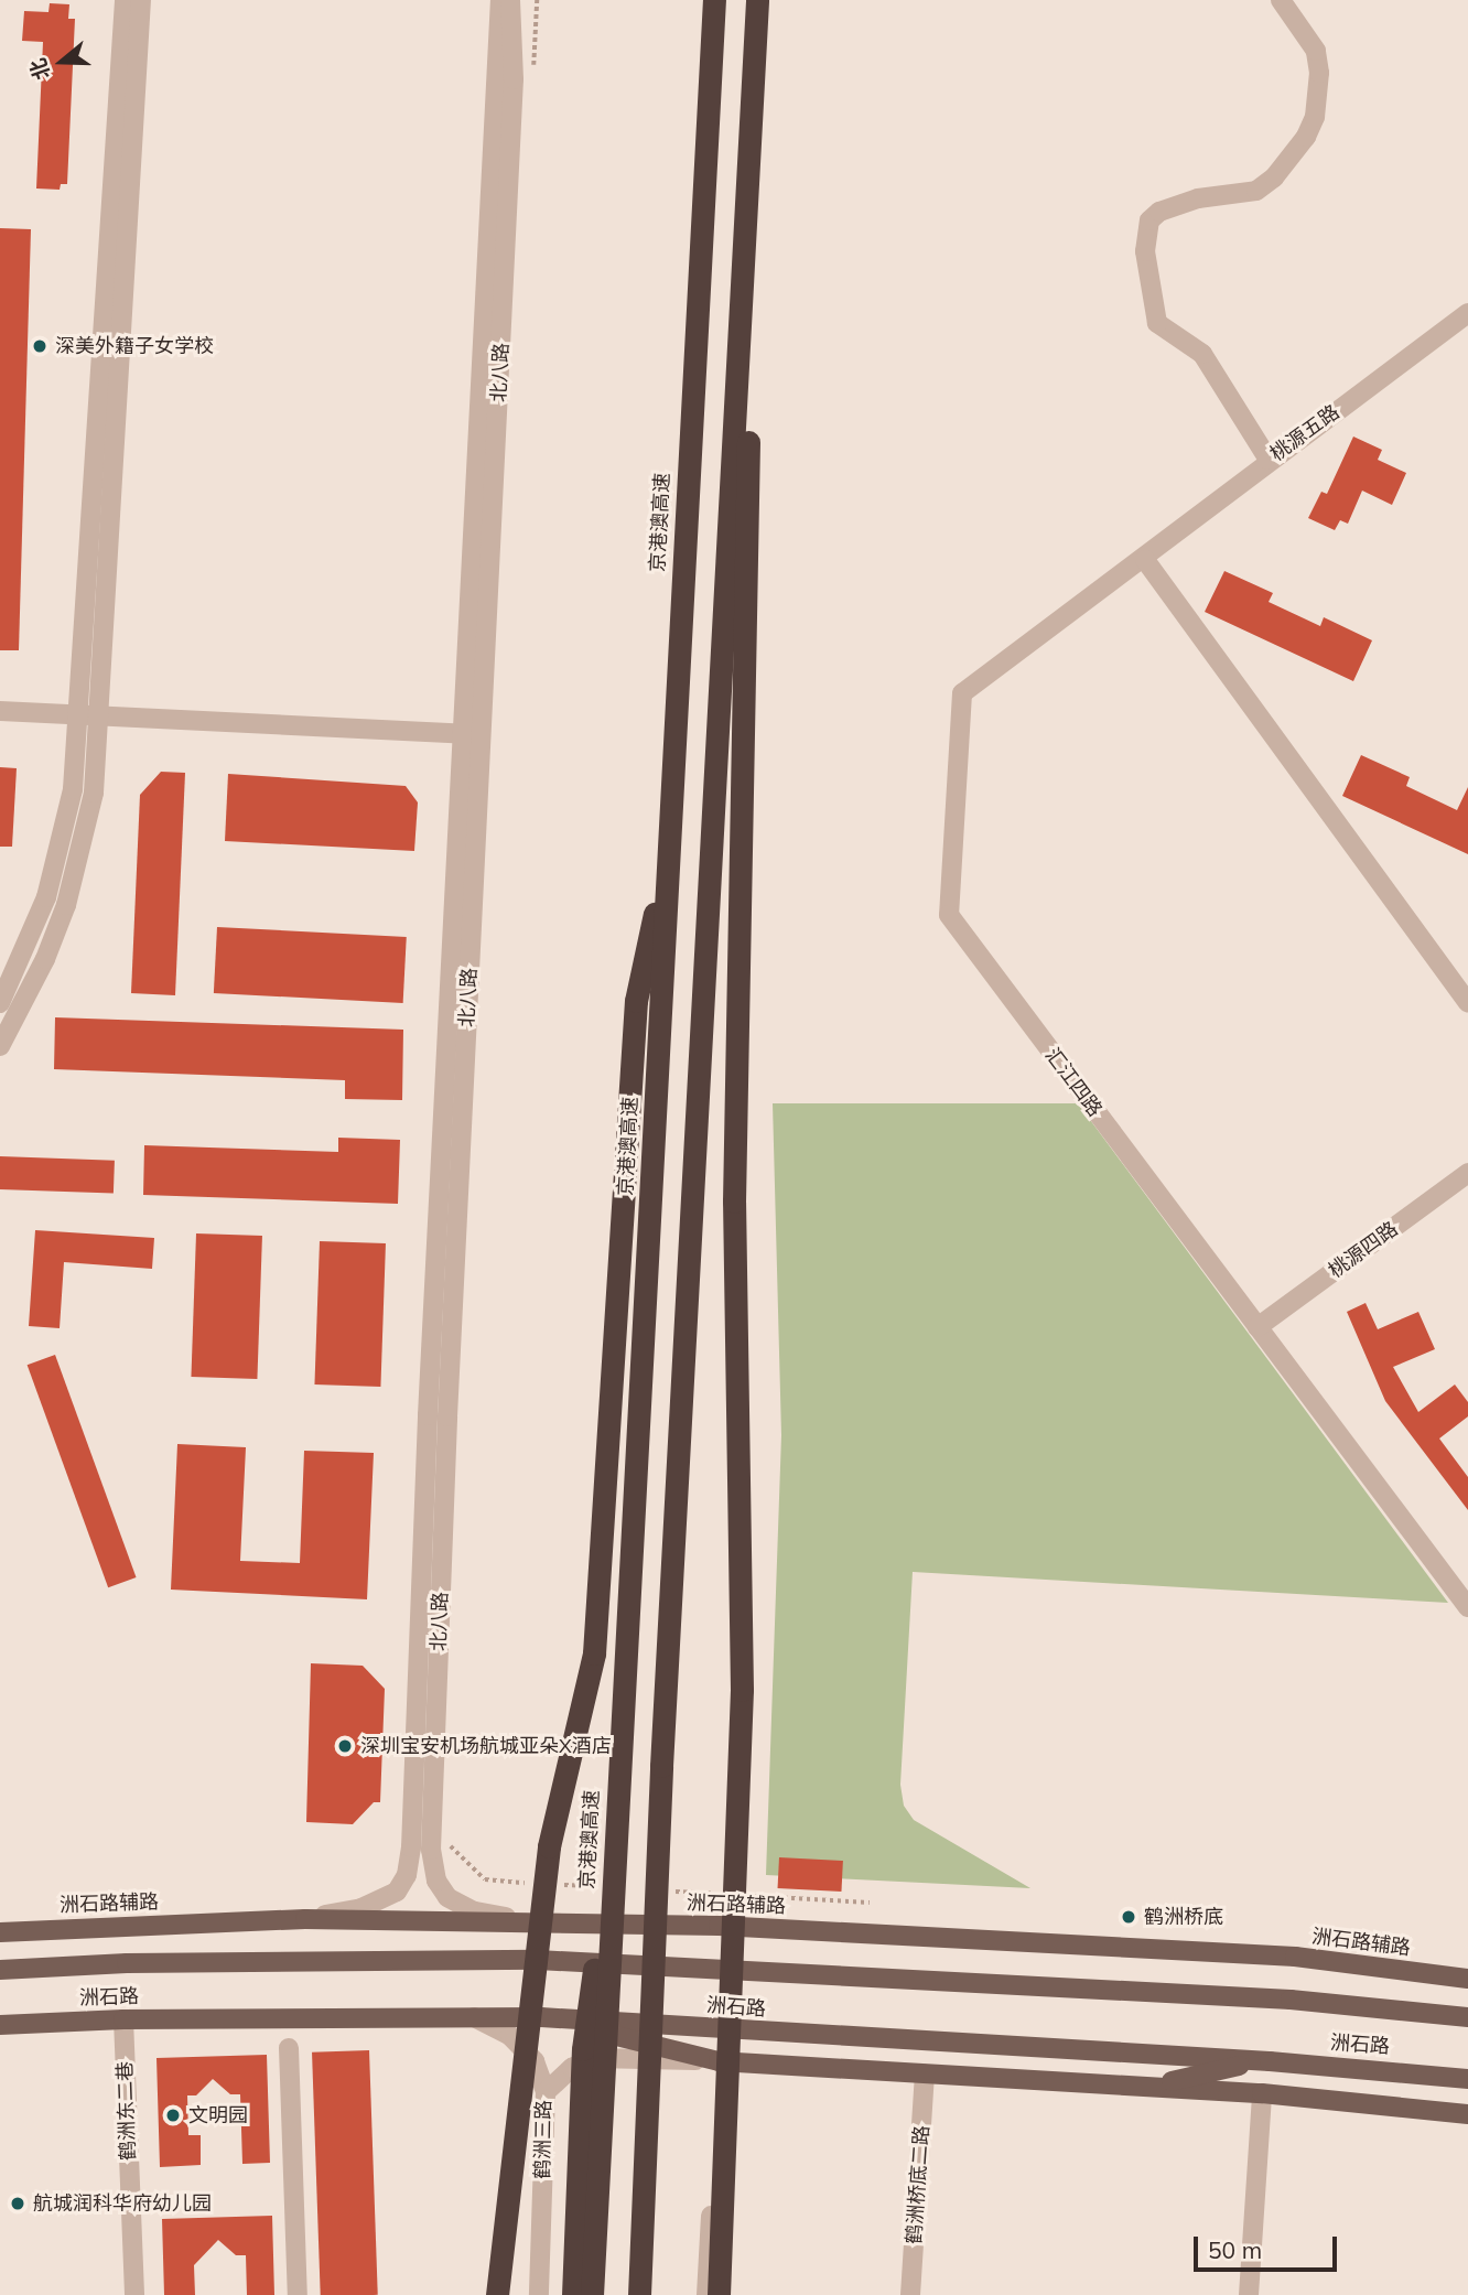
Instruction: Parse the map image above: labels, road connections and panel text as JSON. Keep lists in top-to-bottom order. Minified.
{"streets":{"highway":["京港澳高速"],"main road":["洲石路辅路","洲石路"],"street":["北八路","桃源五路","汇江四路","桃源四路","鹤洲东二巷","鹤洲三路","鹤洲桥底二路"]},"crossings":[["北八路","洲石路辅路"],["桃源五路","汇江四路"],["汇江四路","桃源四路"],["洲石路","鹤洲东二巷"],["洲石路","鹤洲三路"]],"places":["深美外籍子女学校","深圳宝安机场航城亚朵X酒店","鹤洲桥底","文明园","航城润科华府幼儿园"],"scale_bar":"50 m","north":"left"}
